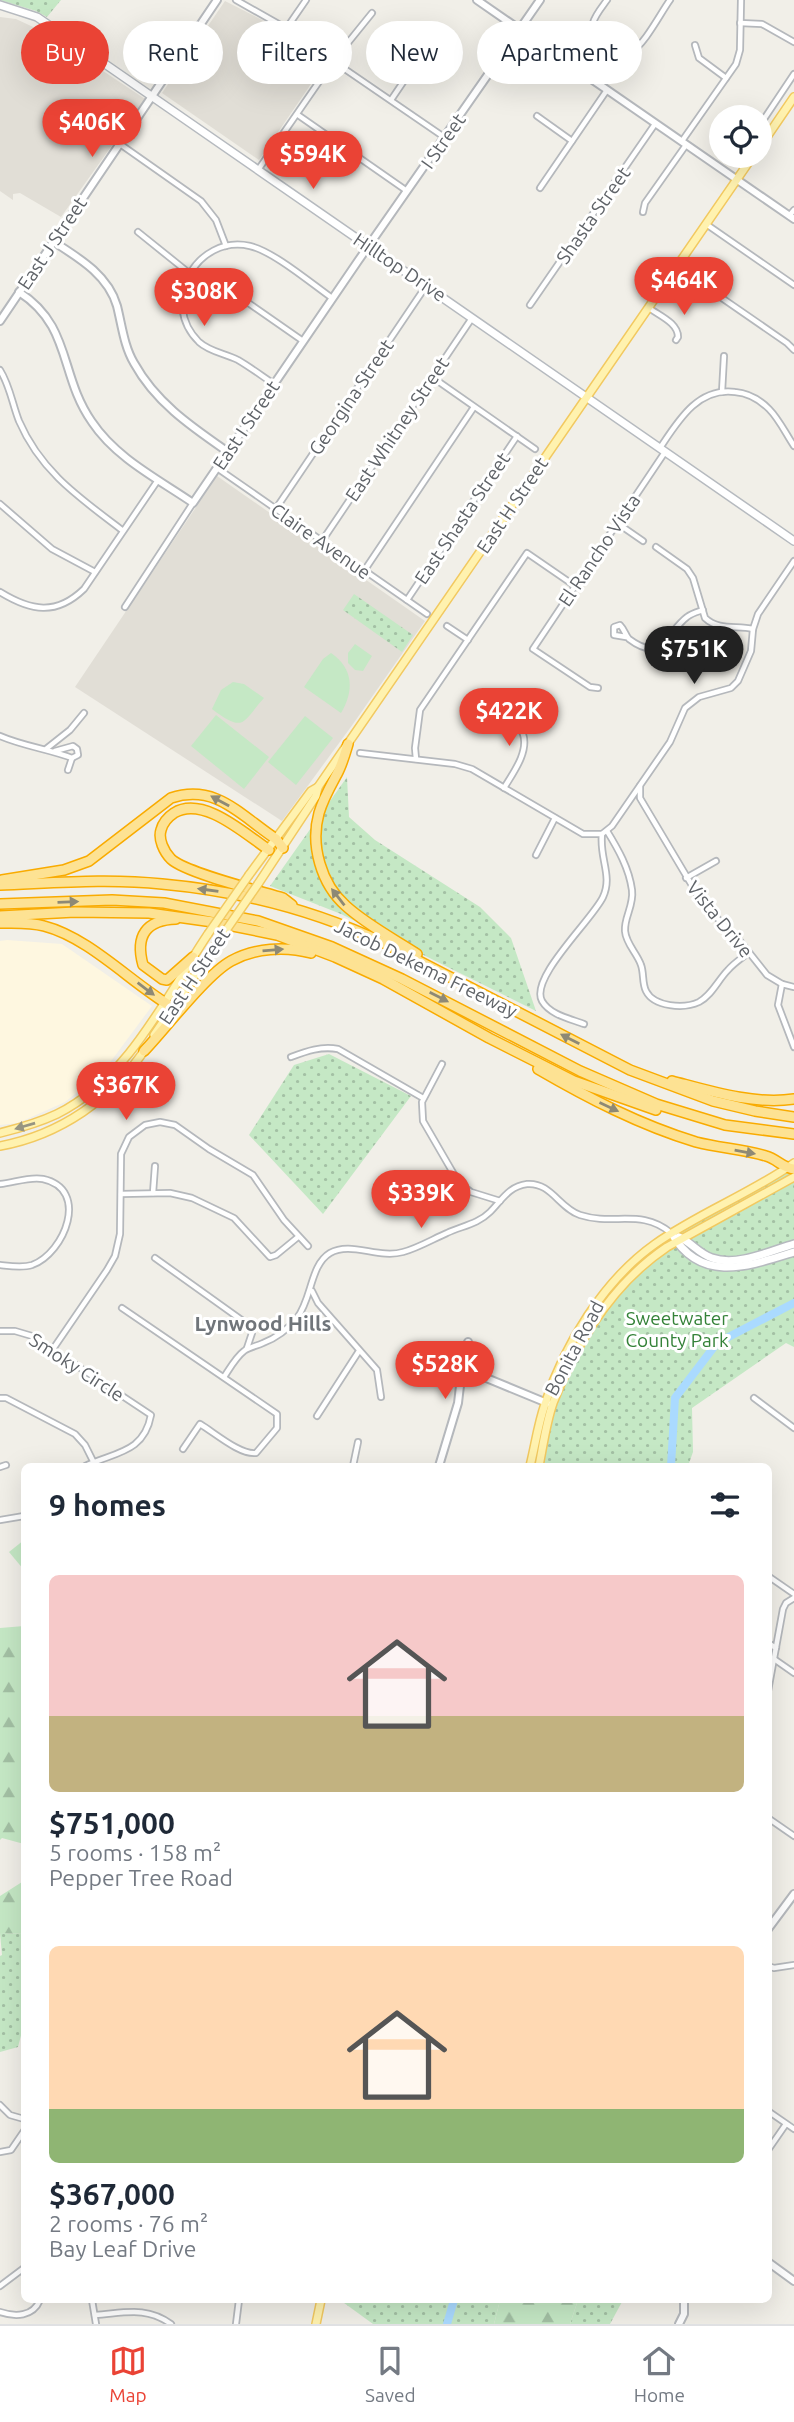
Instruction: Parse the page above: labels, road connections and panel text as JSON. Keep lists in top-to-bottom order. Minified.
{"streets":{"highway":["Jacob Dekema Freeway"],"main road":["Hilltop Drive","East H Street","Bonita Road"],"street":["I Street","Shasta Street","East J Street","Georgina Street","East I Street","East Whitney Street","East Shasta Street","Claire Avenue","El Rancho Vista","Vista Drive","Smoky Circle"]},"crossings":[["I Street","Hilltop Drive"],["I Street","East I Street"],["East J Street","Hilltop Drive"],["Hilltop Drive","Georgina Street"],["Hilltop Drive","East I Street"],["Hilltop Drive","East Whitney Street"],["Hilltop Drive","East H Street"],["Hilltop Drive","El Rancho Vista"],["Georgina Street","Claire Avenue"],["East I Street","Claire Avenue"],["East Whitney Street","Claire Avenue"],["East Shasta Street","Claire Avenue"]],"districts":["Lynwood Hills"],"parks":["Sweetwater County Park"],"page":{"chip":["Buy","Rent","Filters","New","Apartment"],"price":["$406K","$594K","$464K","$308K","$751K","$422K","$367K","$339K","$528K"],"heading":"9 homes","list":[{"name":"$751,000","note":"5 rooms · 158 m² · Pepper Tree Road"},{"name":"$367,000","note":"2 rooms · 76 m² · Bay Leaf Drive"}],"tabs":["Map","Saved","Home"]}}
